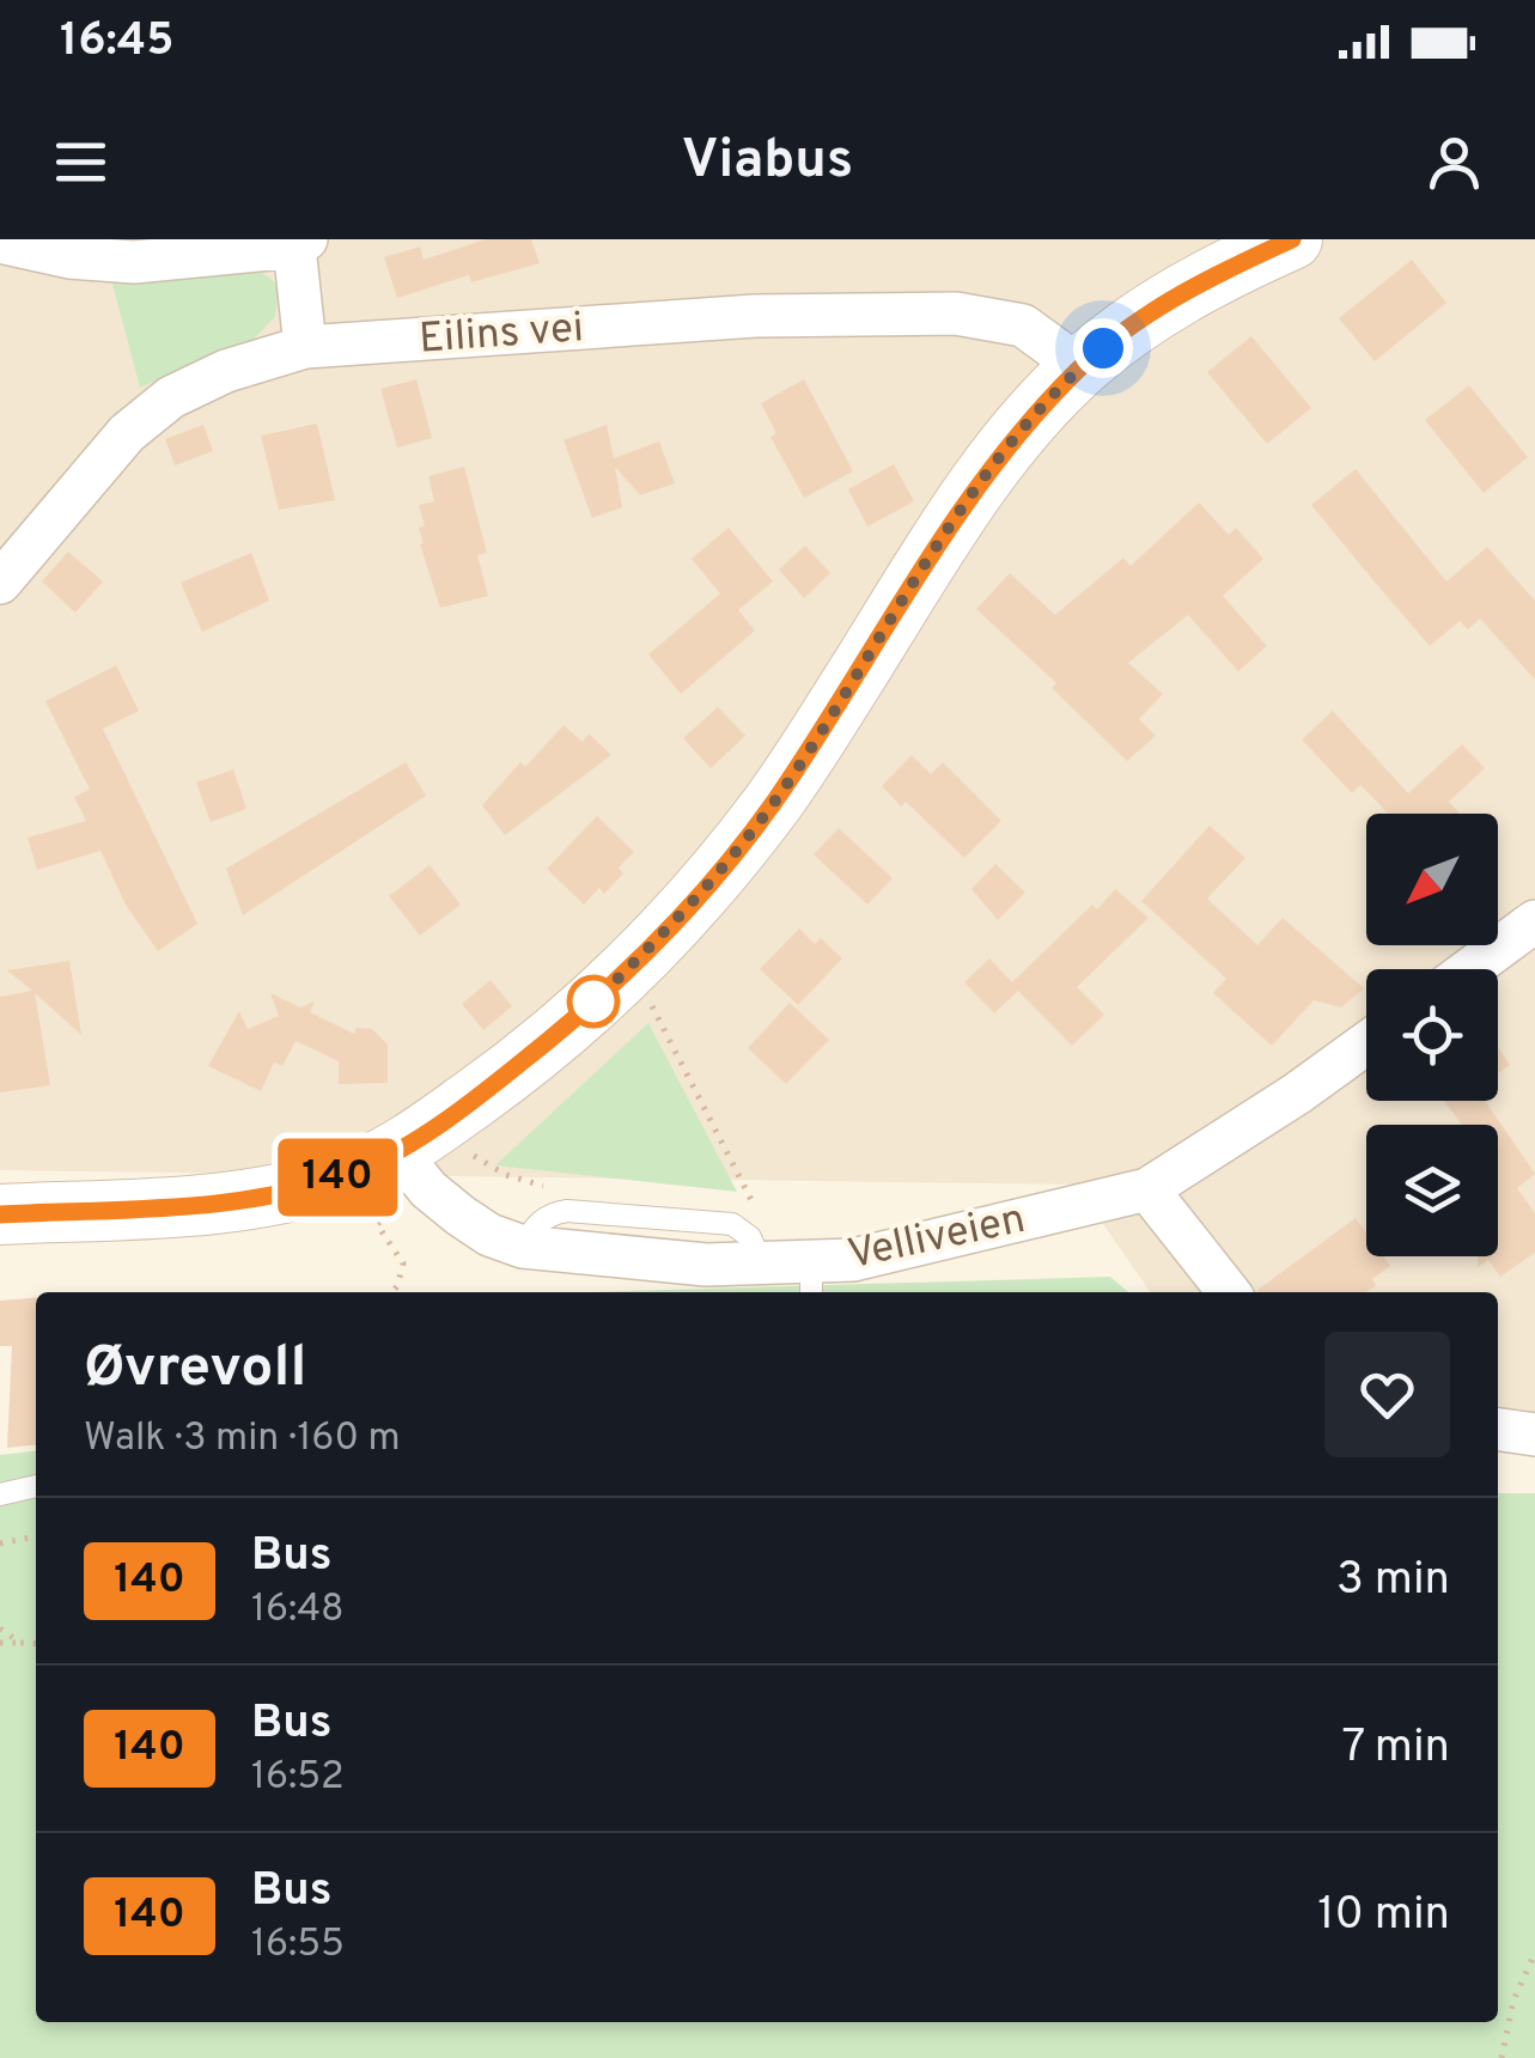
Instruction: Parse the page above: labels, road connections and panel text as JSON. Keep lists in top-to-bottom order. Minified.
{"streets":{"street":["Eilins vei","Velliveien"]},"lines":["bus line 140"],"north":"bottom left","page":{"status":"16:45","header":"Viabus","on_map":"140","heading":["Øvrevoll","Walk · 3 min · 160 m"],"list":[{"mark":"140","name":"Bus","note":"16:48","value":"3 min"},{"mark":"140","name":"Bus","note":"16:52","value":"7 min"},{"mark":"140","name":"Bus","note":"16:55","value":"10 min"}]}}
